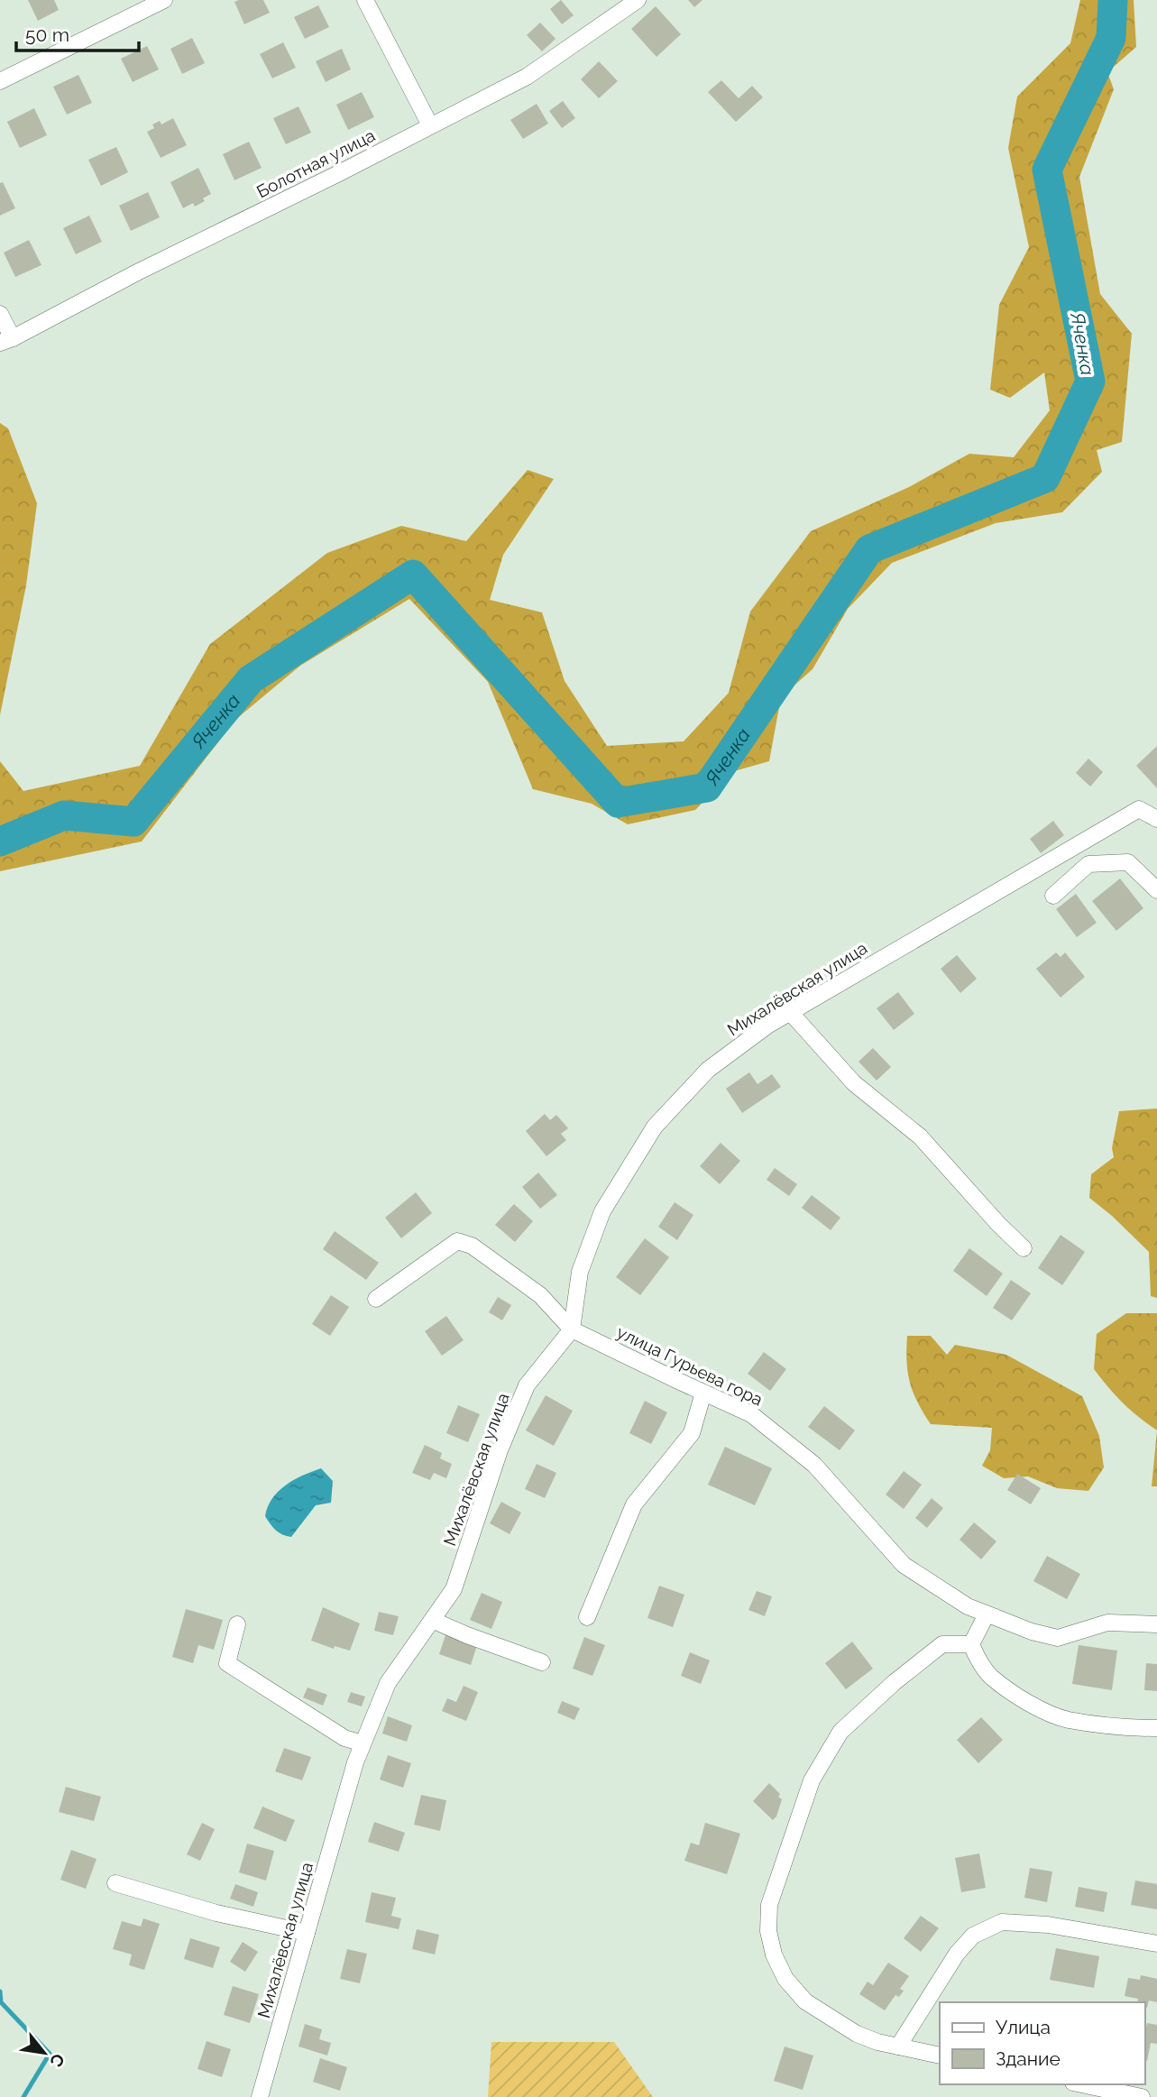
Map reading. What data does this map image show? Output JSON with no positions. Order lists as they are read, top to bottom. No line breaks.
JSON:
{"streets":{"street":["Болотная улица","Михалёвская улица","улица Гурьева гора"]},"crossings":[["Михалёвская улица","улица Гурьева гора"]],"water":["Яченка"],"legend":["Улица","Здание"],"scale_bar":"50 m","north":"bottom right"}
